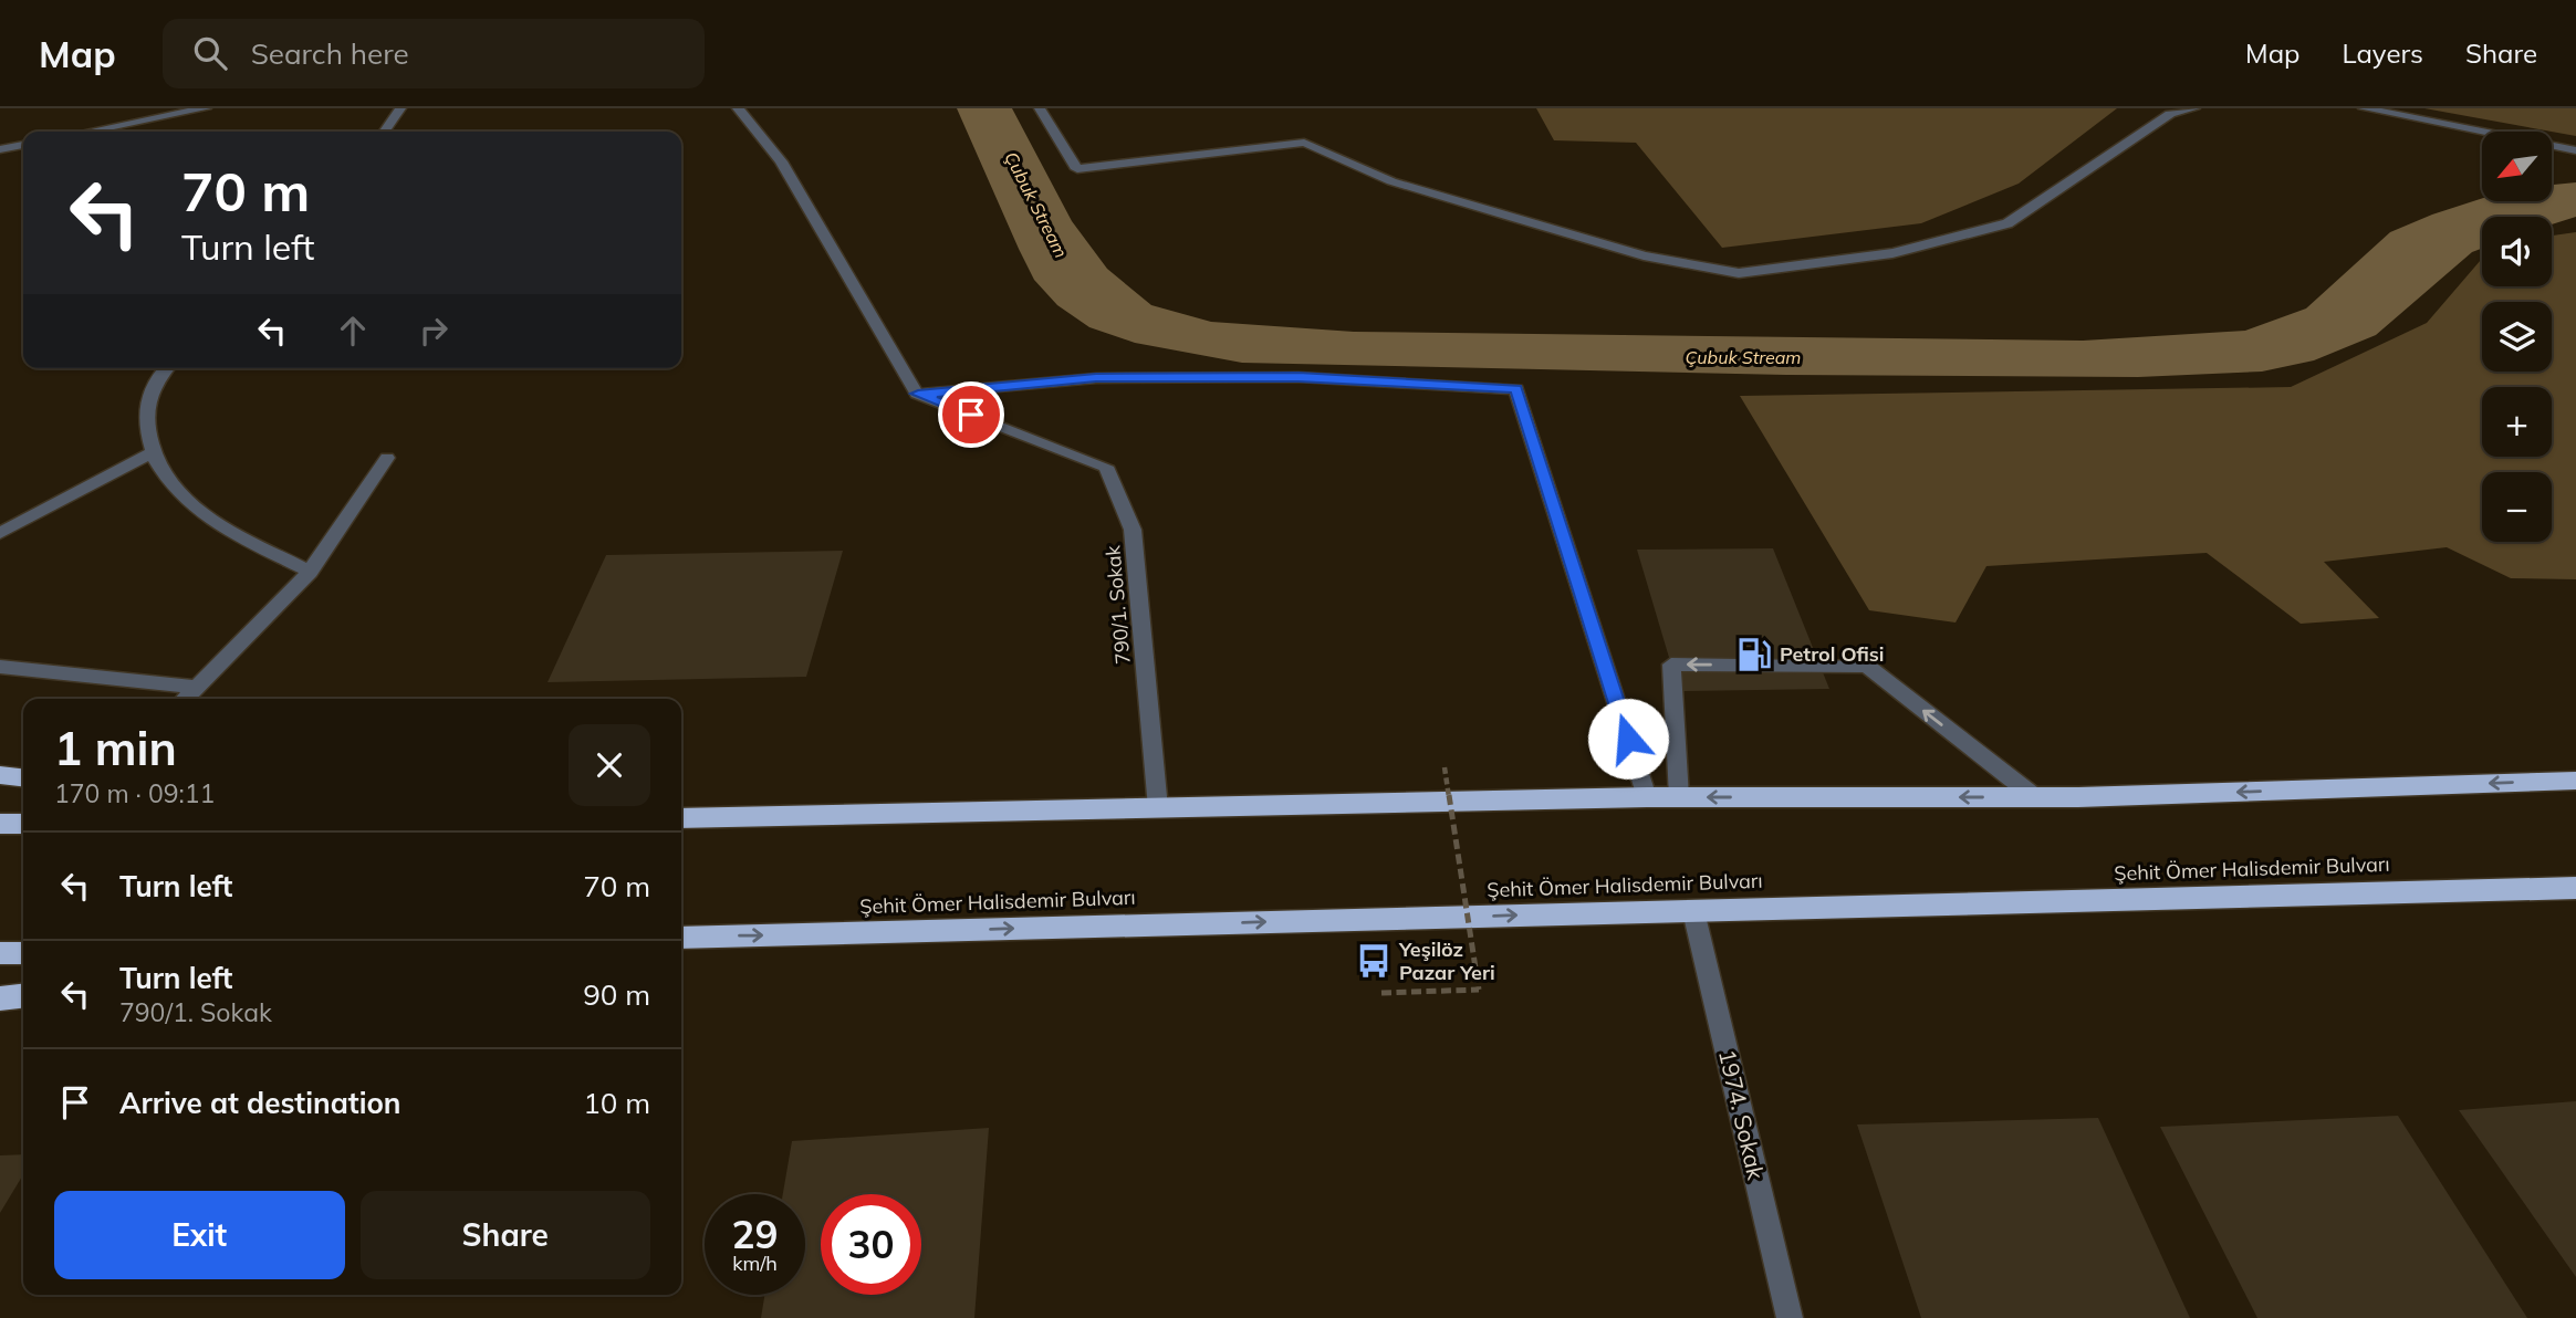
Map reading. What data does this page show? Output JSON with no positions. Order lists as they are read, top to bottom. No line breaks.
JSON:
{"streets":{"highway":["Şehit Ömer Halisdemir Bulvarı"],"street":["790/1. Sokak","1974. Sokak"]},"crossings":[["Şehit Ömer Halisdemir Bulvarı","1974. Sokak"]],"water":["Çubuk Stream"],"places":{"fuel station":["Petrol Ofisi"],"bus stop":["Yeşilöz Pazar Yeri"]},"north":"bottom left","page":{"header":"Map","search":"Search here","nav":["Map","Layers","Share"],"map_buttons":["+","−"],"turn":["70 m","Turn left"],"heading":["1 min","170 m · 09:11"],"list":[{"name":"Turn left","value":"70 m"},{"name":"Turn left","note":"790/1. Sokak","value":"90 m"},{"name":"Arrive at destination","value":"10 m"}],"buttons":["Exit","Share"],"speed":"29 km/h","limit":"30"}}
